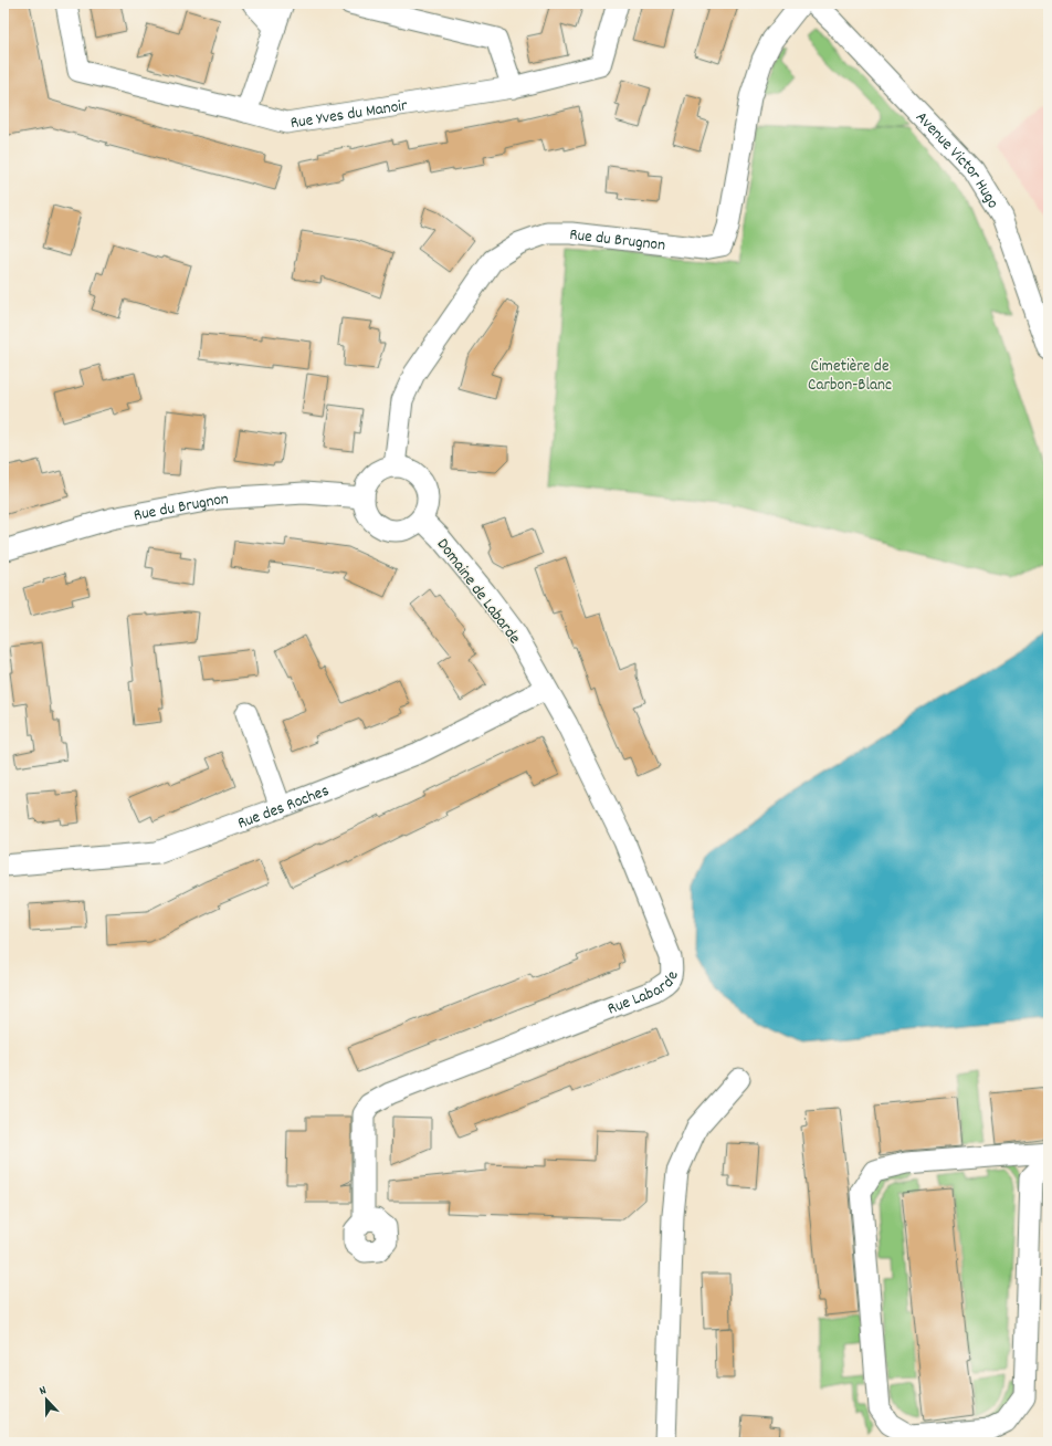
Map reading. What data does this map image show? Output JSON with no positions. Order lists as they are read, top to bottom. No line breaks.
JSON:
{"streets":{"street":["Rue Yves du Manoir","Avenue Victor Hugo","Rue du Brugnon","Domaine de Labarde","Rue des Roches","Rue Labarde"]},"crossings":[["Rue du Brugnon","Domaine de Labarde"],["Domaine de Labarde","Rue des Roches"],["Domaine de Labarde","Rue Labarde"],["Rue des Roches","Rue Labarde"]],"parks":["Cimetière de Carbon-Blanc"],"north":"top"}
